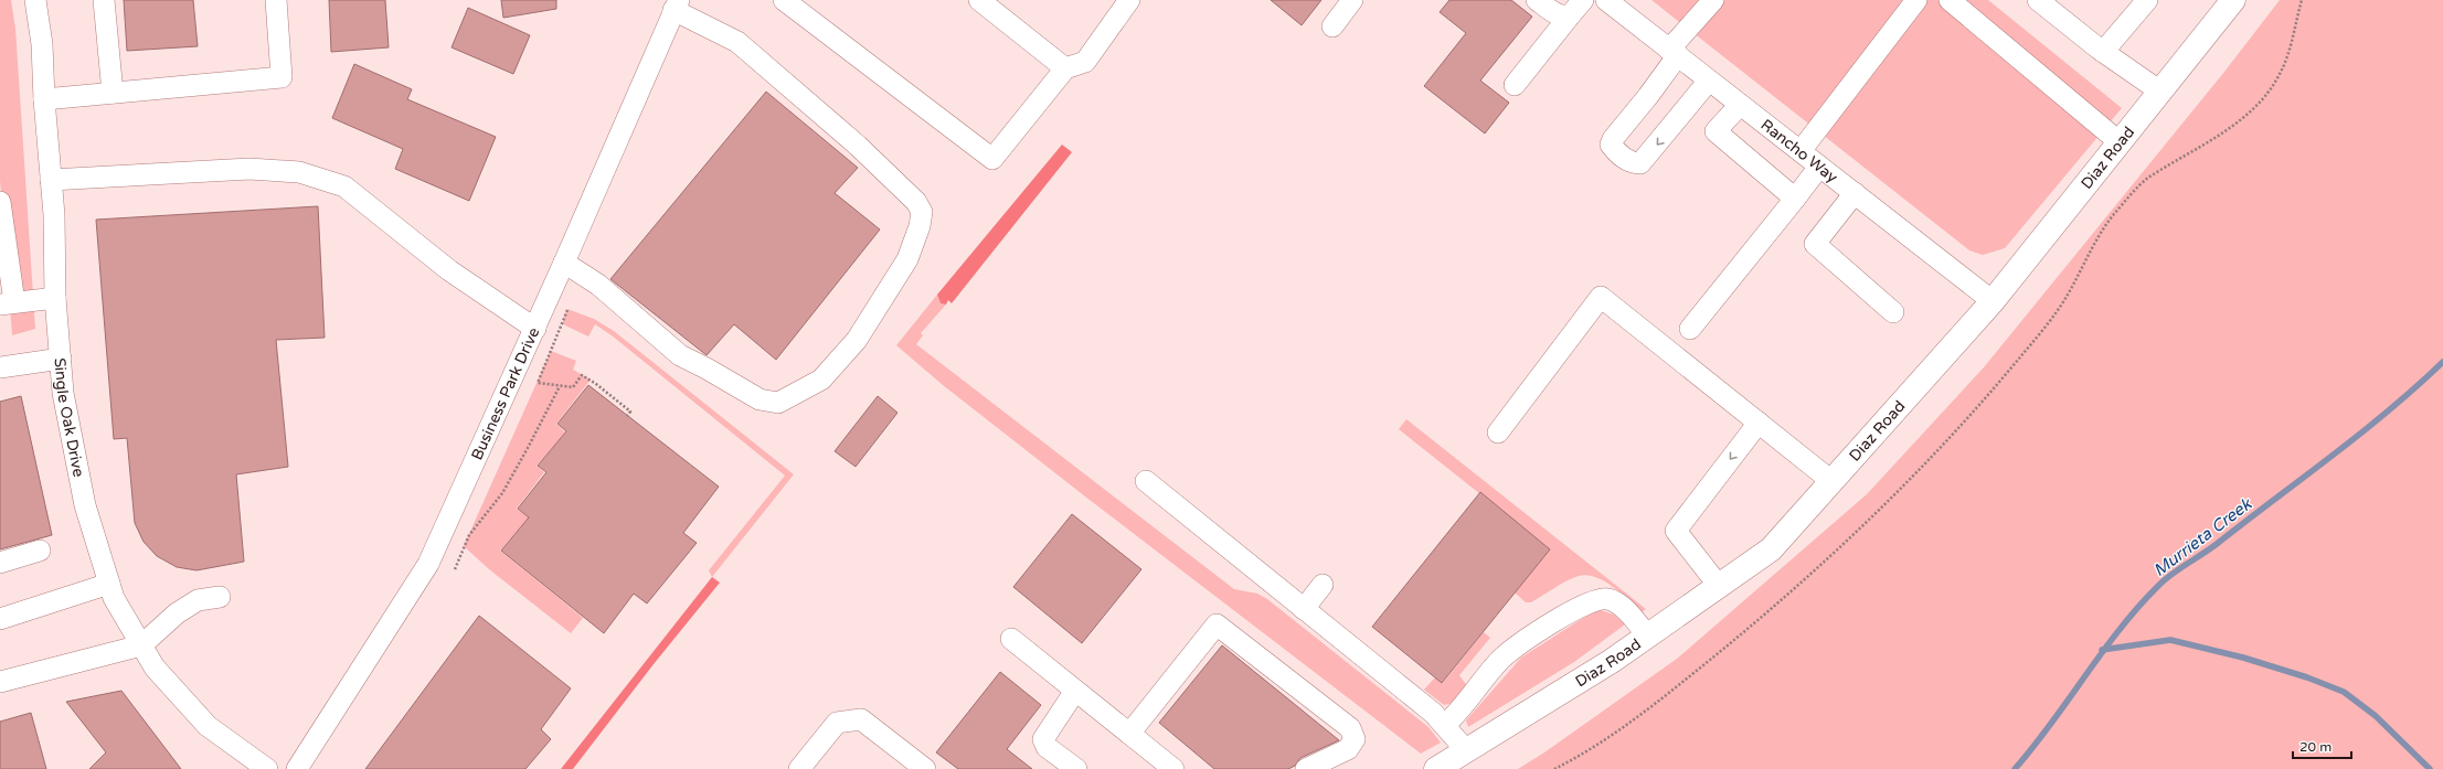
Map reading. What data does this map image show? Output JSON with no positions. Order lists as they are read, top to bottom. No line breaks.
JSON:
{"streets":{"main road":["Diaz Road"],"street":["Rancho Way","Business Park Drive","Single Oak Drive"]},"crossings":[["Rancho Way","Diaz Road"]],"water":["Murrieta Creek"],"scale_bar":"20 m"}
